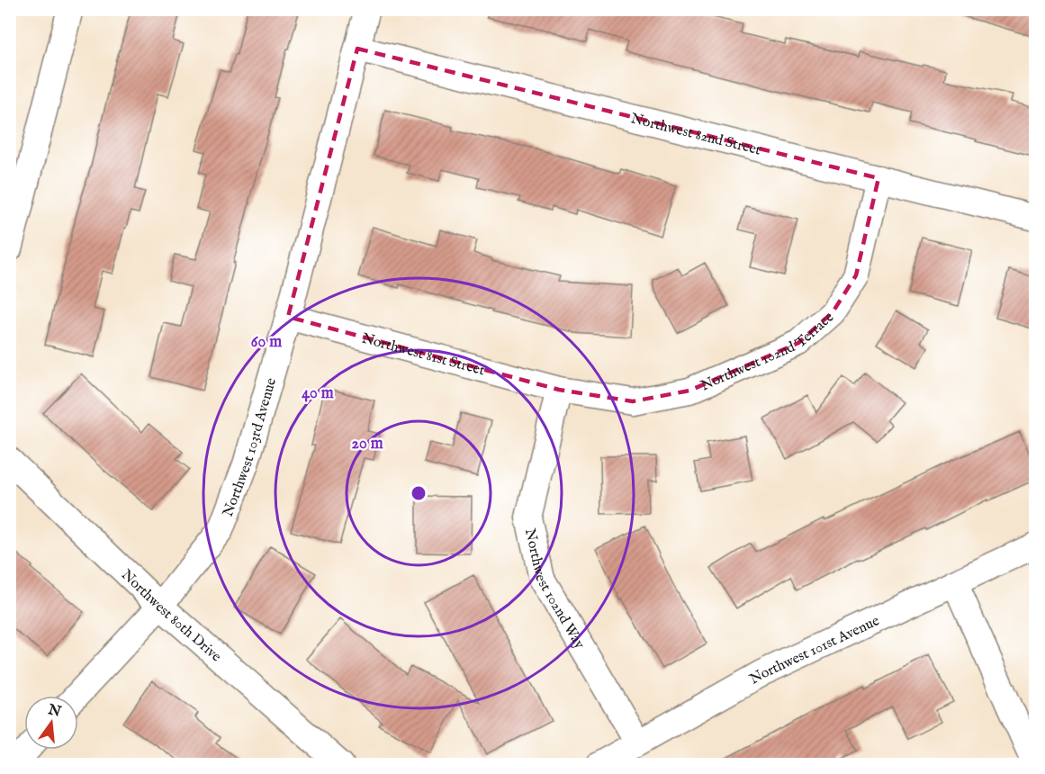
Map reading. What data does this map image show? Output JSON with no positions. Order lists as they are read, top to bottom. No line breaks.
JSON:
{"streets":{"street":["Northwest 82nd Street","Northwest 102nd Terrace","Northwest 81st Street","Northwest 103rd Avenue","Northwest 102nd Way","Northwest 80th Drive","Northwest 101st Avenue"]},"crossings":[["Northwest 82nd Street","Northwest 102nd Terrace"],["Northwest 82nd Street","Northwest 103rd Avenue"],["Northwest 102nd Terrace","Northwest 81st Street"],["Northwest 102nd Terrace","Northwest 102nd Way"],["Northwest 81st Street","Northwest 103rd Avenue"],["Northwest 81st Street","Northwest 102nd Way"],["Northwest 103rd Avenue","Northwest 80th Drive"],["Northwest 102nd Way","Northwest 101st Avenue"]],"north":"top","rings":["60 m","40 m","20 m"]}
